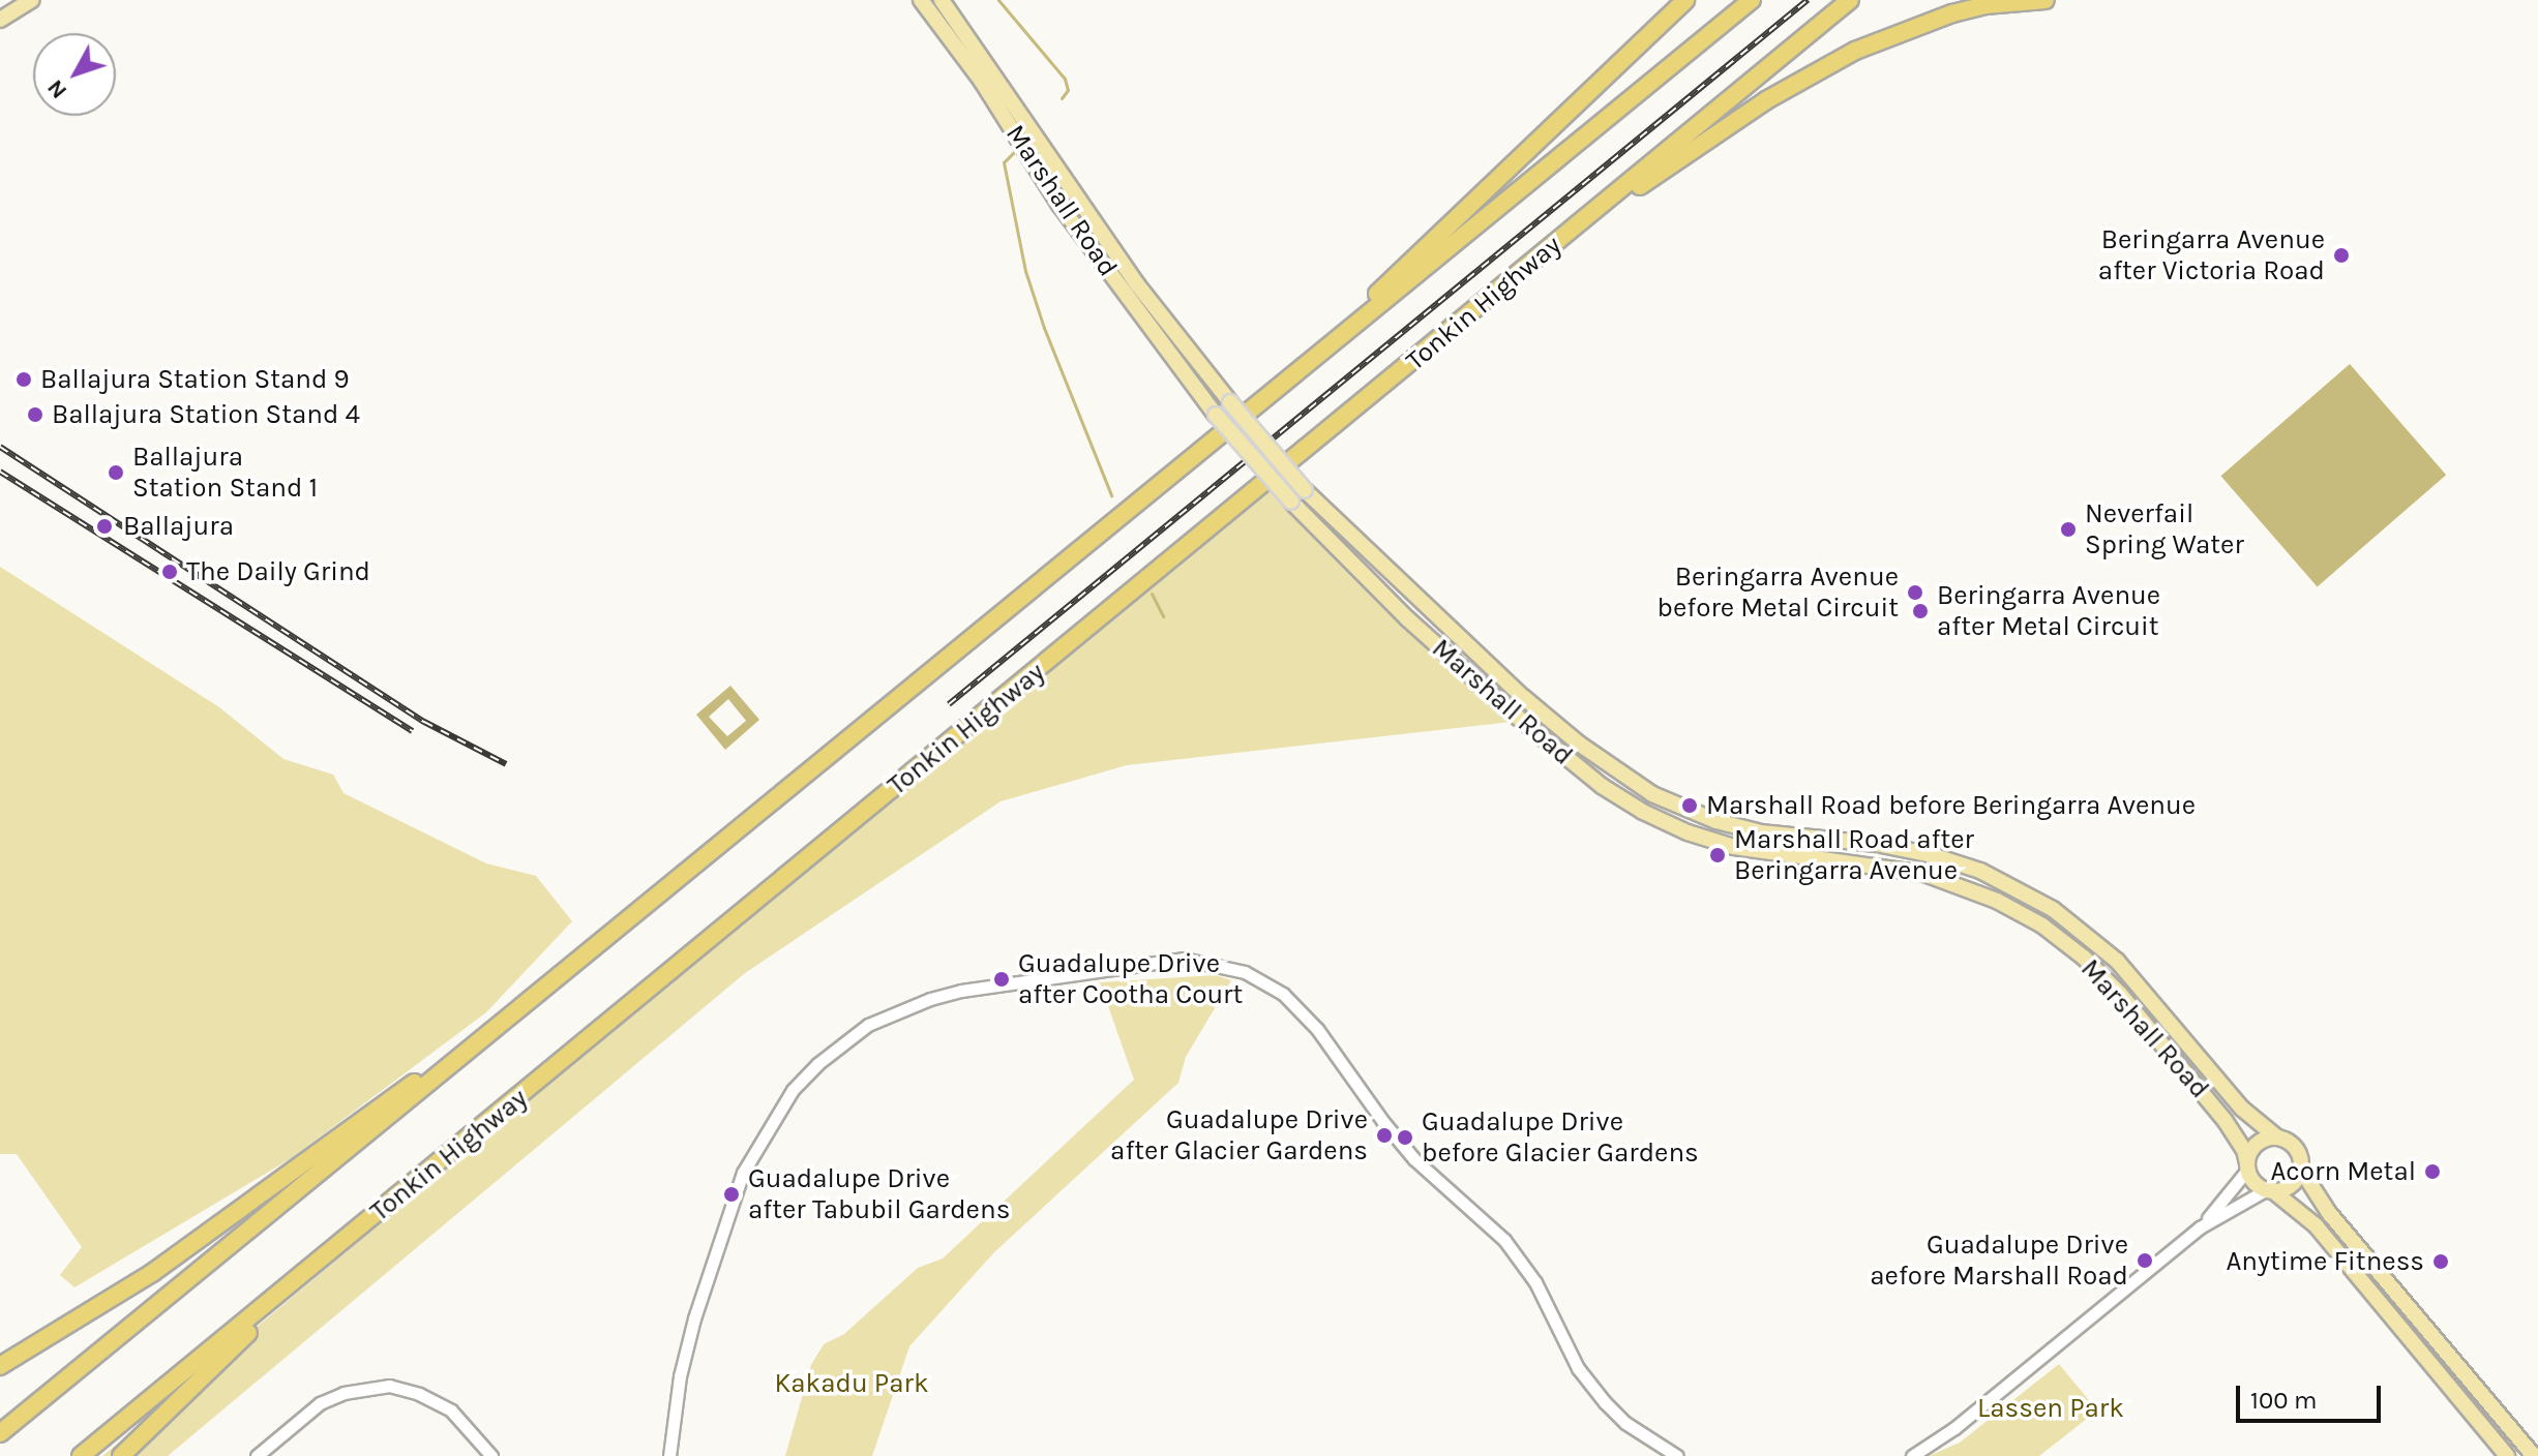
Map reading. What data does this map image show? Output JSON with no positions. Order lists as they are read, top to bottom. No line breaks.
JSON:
{"streets":{"highway":["Tonkin Highway"],"main road":["Marshall Road"]},"parks":["Kakadu Park","Lassen Park"],"places":["Beringarra Avenue after Victoria Road","Ballajura Station Stand 9","Ballajura Station Stand 4","Ballajura Station Stand 1","Ballajura","Neverfail Spring Water","The Daily Grind","Beringarra Avenue before Metal Circuit","Beringarra Avenue after Metal Circuit","Marshall Road before Beringarra Avenue","Marshall Road after Beringarra Avenue","Guadalupe Drive after Cootha Court","Guadalupe Drive after Glacier Gardens","Guadalupe Drive before Glacier Gardens","Acorn Metal","Guadalupe Drive after Tabubil Gardens","Guadalupe Drive aefore Marshall Road","Anytime Fitness"],"scale_bar":"100 m","north":"bottom left"}
